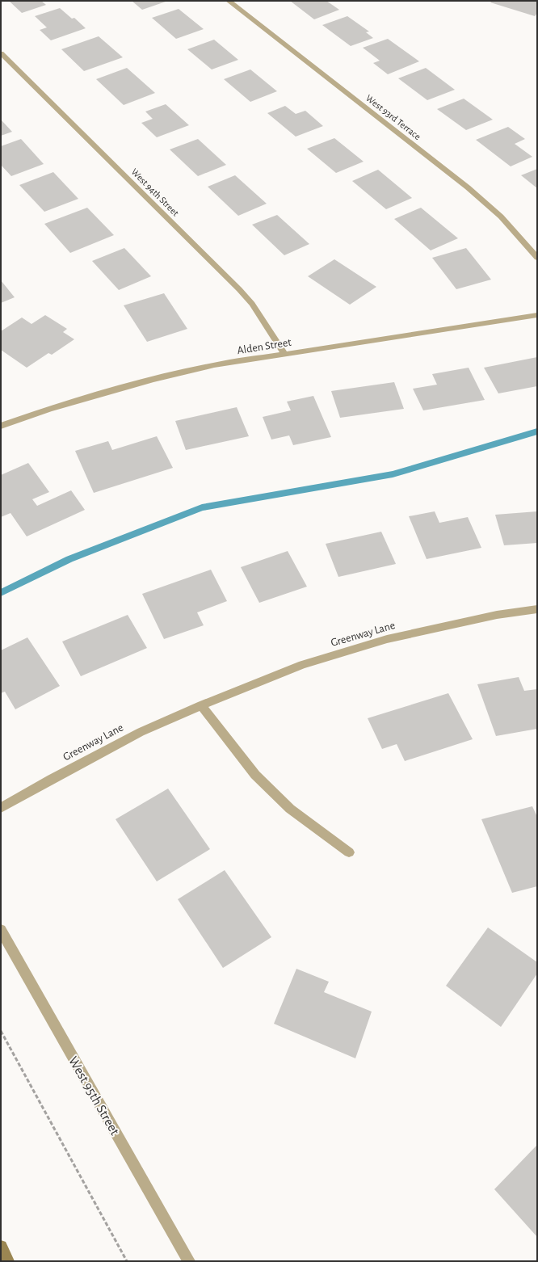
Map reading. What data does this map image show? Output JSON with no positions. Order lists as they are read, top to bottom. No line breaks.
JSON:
{"streets":{"street":["West 93rd Terrace","West 94th Street","Alden Street","Greenway Lane","West 95th Street"]},"crossings":[["West 94th Street","Alden Street"]]}
